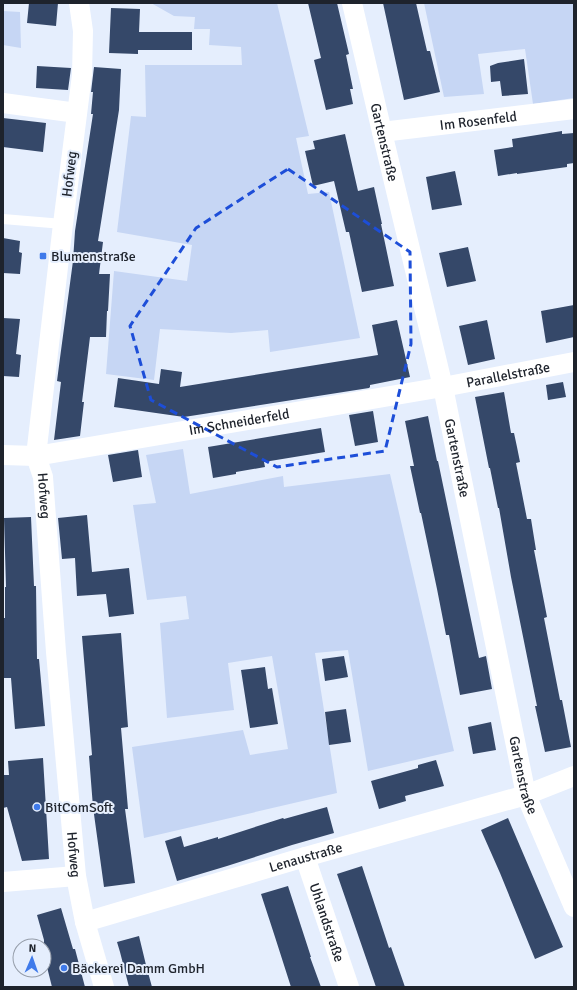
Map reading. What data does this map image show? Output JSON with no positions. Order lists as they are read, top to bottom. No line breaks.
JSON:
{"streets":{"street":["Im Rosenfeld","Gartenstraße","Hofweg","Parallelstraße","Im Schneiderfeld","Lenaustraße","Uhlandstraße"]},"crossings":[["Im Rosenfeld","Gartenstraße"],["Gartenstraße","Parallelstraße"],["Gartenstraße","Im Schneiderfeld"],["Gartenstraße","Lenaustraße"],["Hofweg","Im Schneiderfeld"],["Hofweg","Lenaustraße"],["Parallelstraße","Im Schneiderfeld"],["Lenaustraße","Uhlandstraße"]],"places":{"transit":["Blumenstraße"],"other":["BitComSoft","Bäckerei Damm GmbH"]},"north":"top"}
